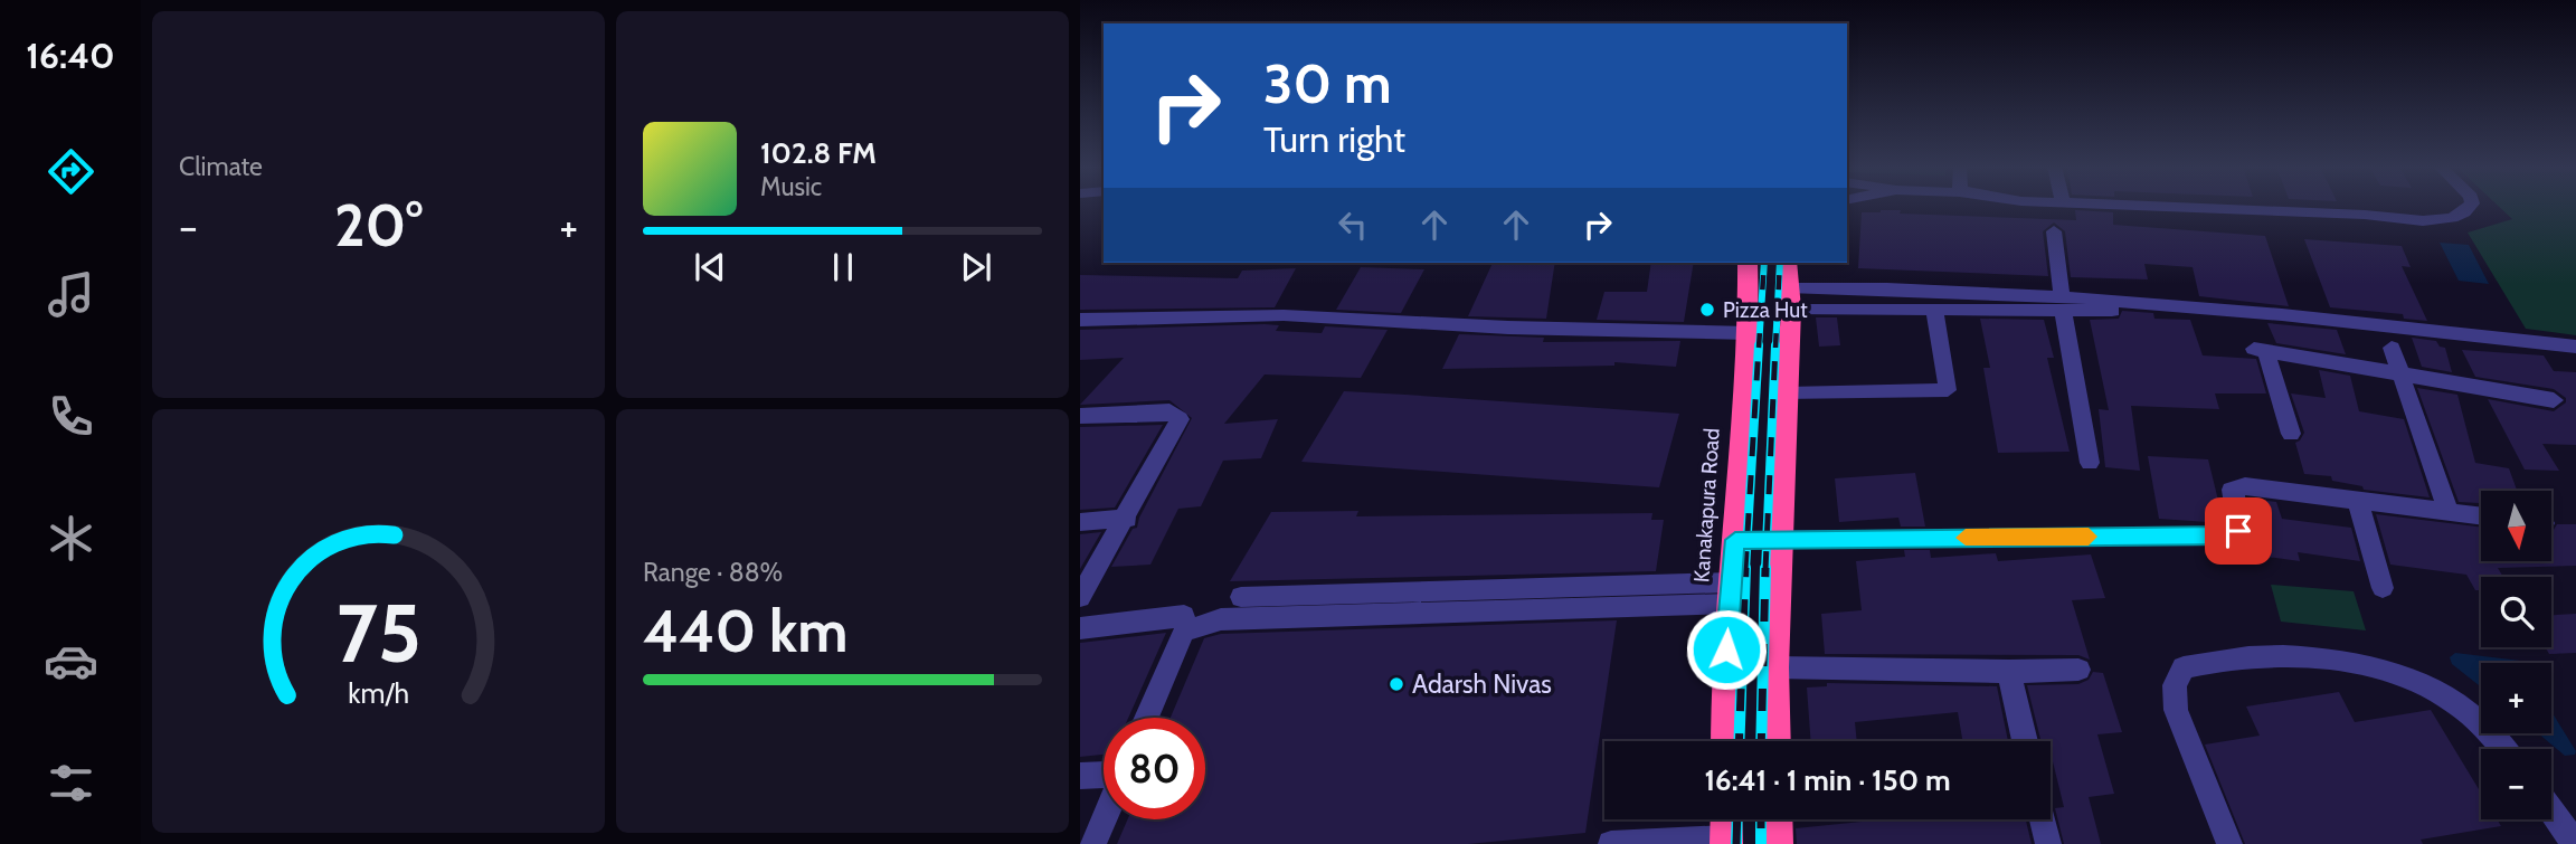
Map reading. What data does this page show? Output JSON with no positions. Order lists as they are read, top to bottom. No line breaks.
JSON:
{"streets":{"highway":["Kanakapura Road"]},"places":["Pizza Hut","Adarsh Nivas"],"north":"bottom","page":{"tabs":"16:40","tile":["Climate",["Range · 88%","440 km"]],"turn":["30 m","Turn right"],"song":["102.8 FM","Music"],"heat":["−","20°","+"],"map_buttons":["+","−"],"limit":"80","trip":"16:41 · 1 min · 150 m","gauge":["75","km/h"]}}
